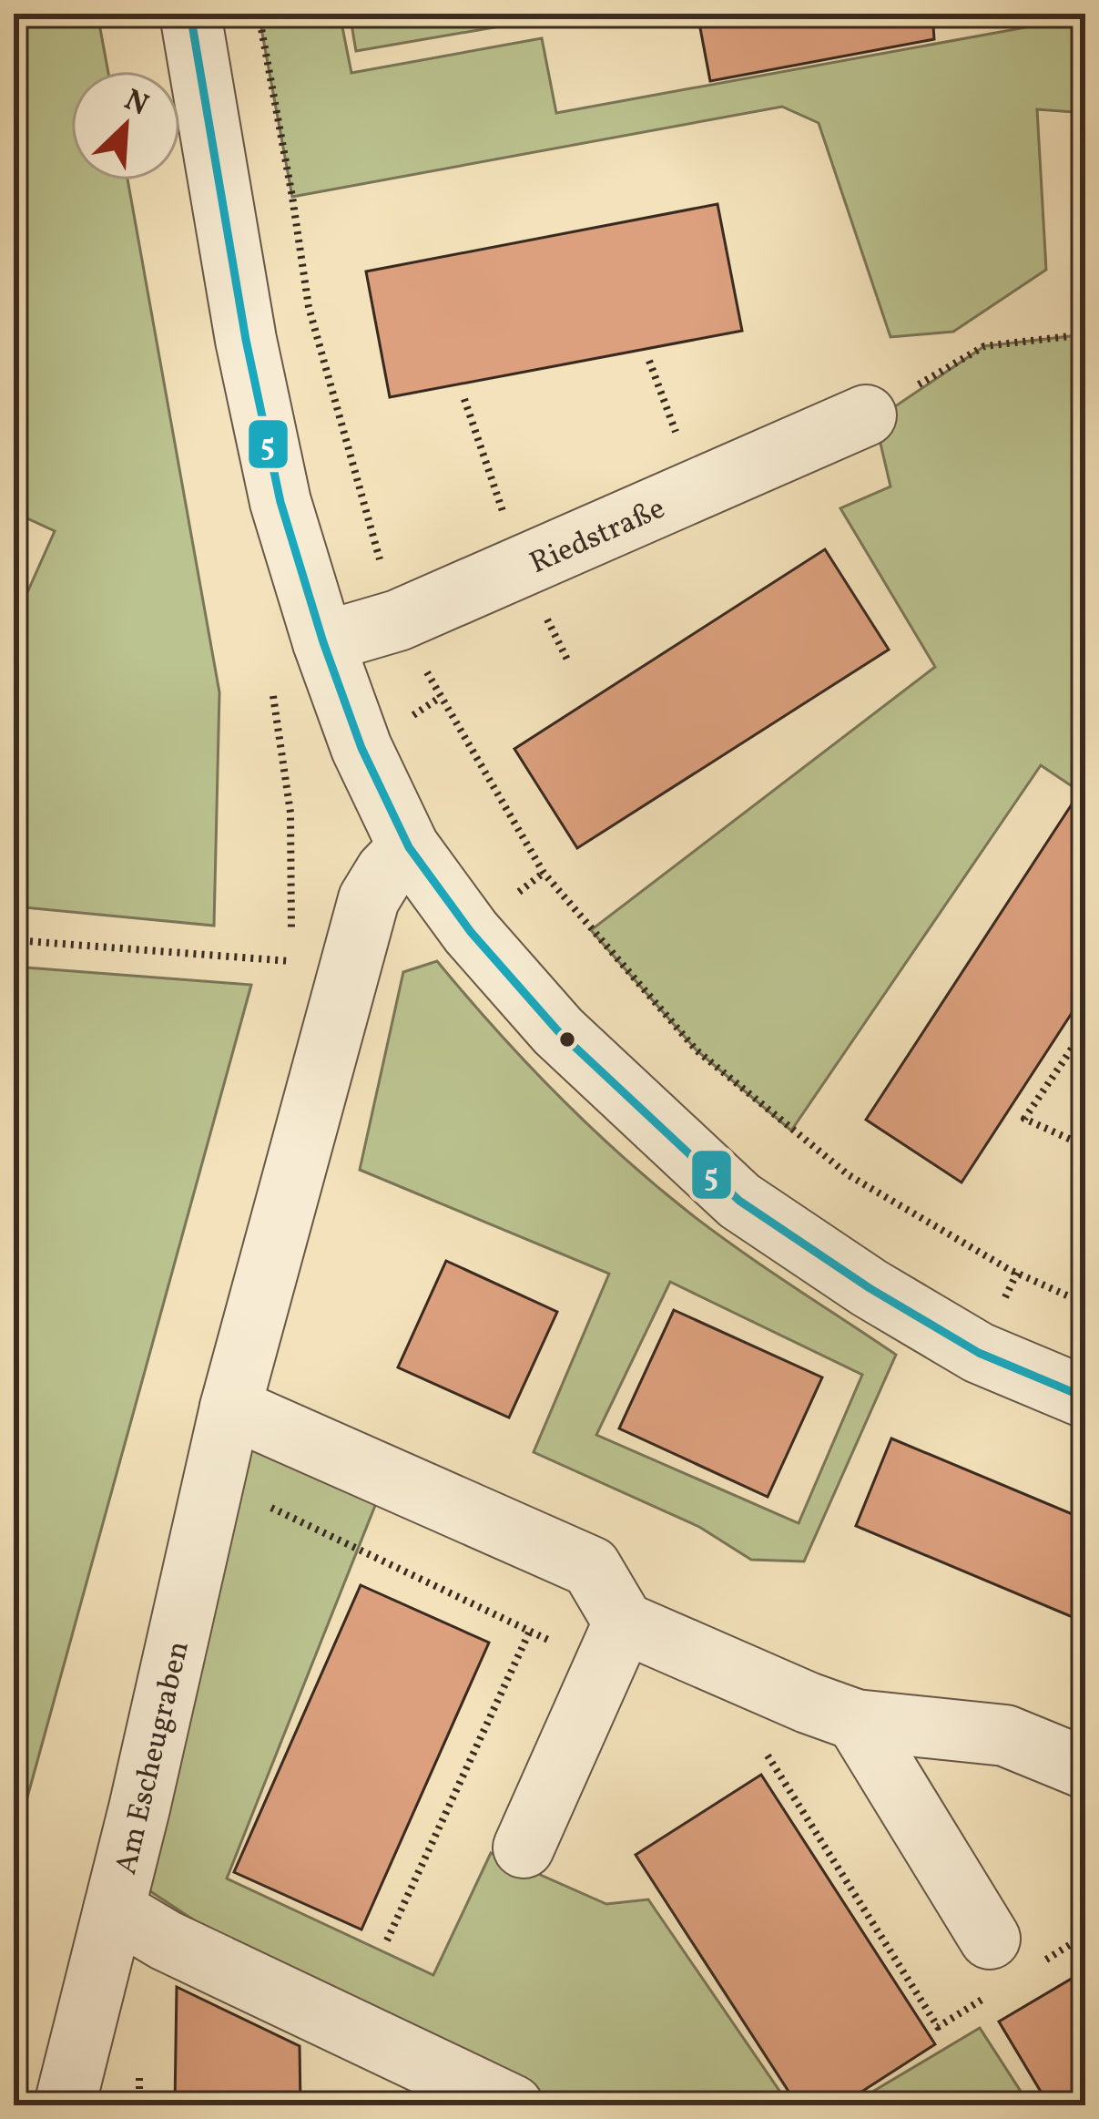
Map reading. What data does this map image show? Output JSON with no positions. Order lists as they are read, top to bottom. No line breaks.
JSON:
{"streets":{"street":["Riedstraße","Am Escheugraben"]},"lines":["transit line 5"],"north":"top right"}
